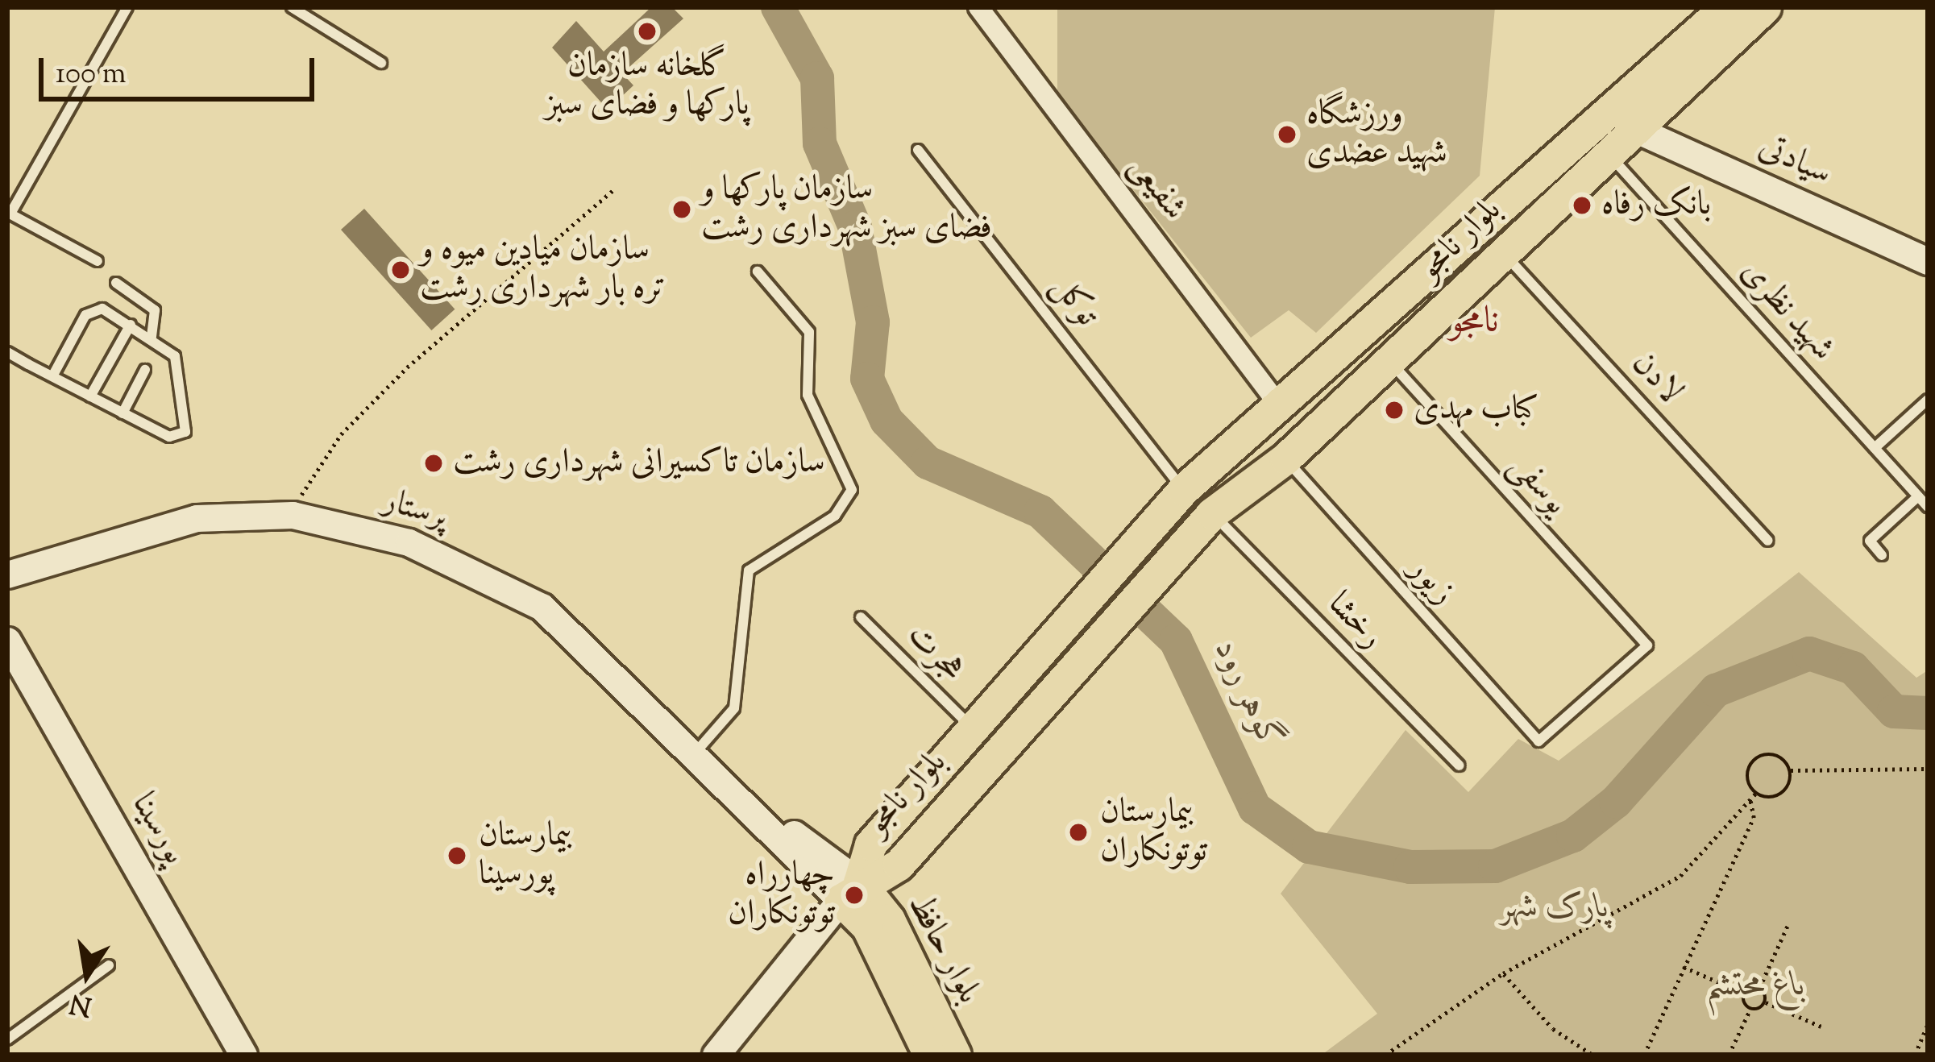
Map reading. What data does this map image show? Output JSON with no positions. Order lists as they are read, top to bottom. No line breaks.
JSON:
{"streets":{"main road":["بلوار نامجو","بلوار حافظ"],"street":["سیادتی","شفیعی","پرستار","پورسینا"],"lane":["توکل","شهید نظری","لادن","یوسفی","زیور","رخشا","هجرت"]},"crossings":[["سیادتی","بلوار نامجو"],["شفیعی","بلوار نامجو"],["بلوار نامجو","توکل"],["بلوار نامجو","شهید نظری"],["بلوار نامجو","لادن"],["بلوار نامجو","یوسفی"],["بلوار نامجو","پرستار"],["بلوار نامجو","زیور"],["بلوار نامجو","رخشا"],["بلوار نامجو","هجرت"],["بلوار نامجو","بلوار حافظ"],["یوسفی","زیور"],["پرستار","بلوار حافظ"]],"districts":["نامجو"],"water":["گوهر رود"],"parks":["پارک شهر","باغ محتشم"],"places":["گلخانه سازمان پارکها و فضای سبز","ورزشگاه شهید عضدی","بانک رفاه","سازمان پارکها و فضای سبز شهرداری رشت","سازمان میادین میوه و تره بار شهرداری رشت","کباب مهدی","سازمان تاکسیرانی شهرداری رشت","بیمارستان توتونکاران","بیمارستان پورسینا","چهارراه توتونکاران"],"scale_bar":"100 m","north":"bottom"}
